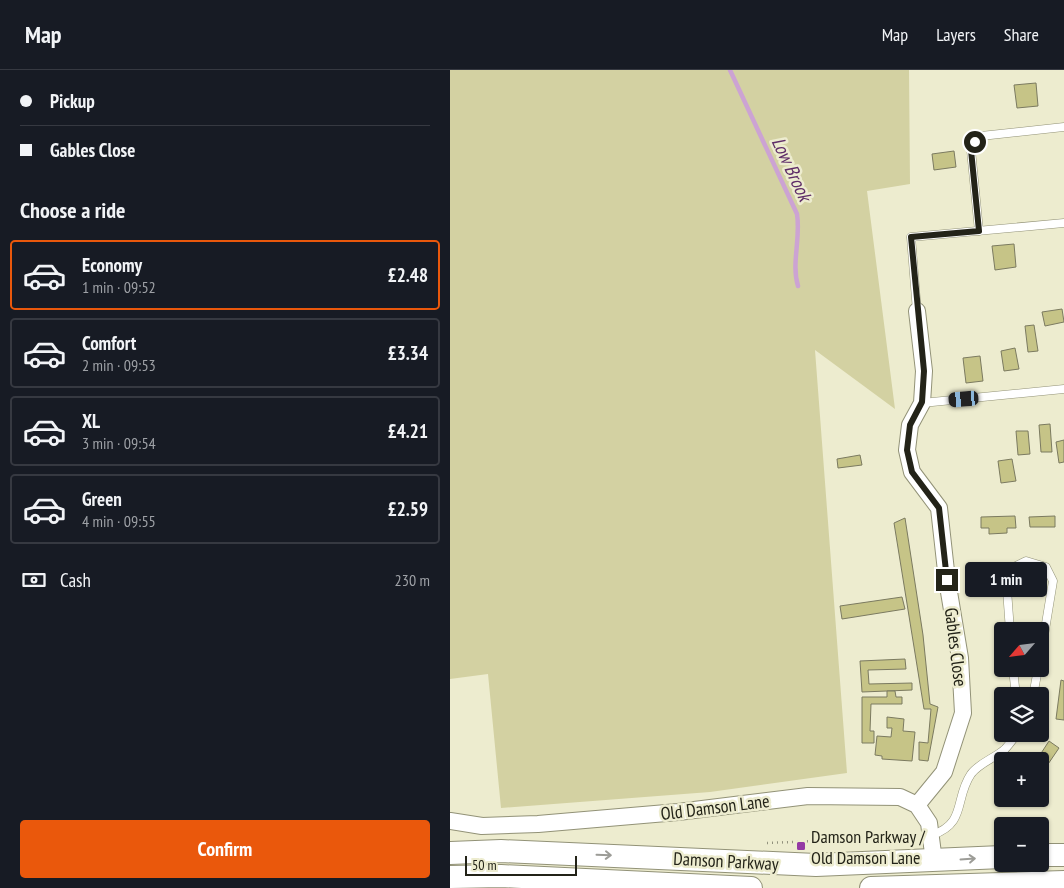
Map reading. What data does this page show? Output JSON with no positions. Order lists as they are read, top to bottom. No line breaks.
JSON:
{"streets":{"street":["Gables Close","Old Damson Lane","Damson Parkway"]},"crossings":[["Gables Close","Old Damson Lane"]],"water":["Low Brook"],"places":{"transit":["Damson Parkway / Old Damson Lane"]},"scale_bar":"50 m","north":"bottom left","page":{"header":"Map","nav":["Map","Layers","Share"],"banner":["Pickup","Gables Close"],"heading":"Choose a ride","list":[{"name":"Economy","note":"1 min · 09:52","value":"£2.48"},{"name":"Comfort","note":"2 min · 09:53","value":"£3.34"},{"name":"XL","note":"3 min · 09:54","value":"£4.21"},{"name":"Green","note":"4 min · 09:55","value":"£2.59"}],"pay":["Cash","230 m"],"bubble":"1 min","map_buttons":["+","−"],"buttons":"Confirm","scale":"50 m"}}
